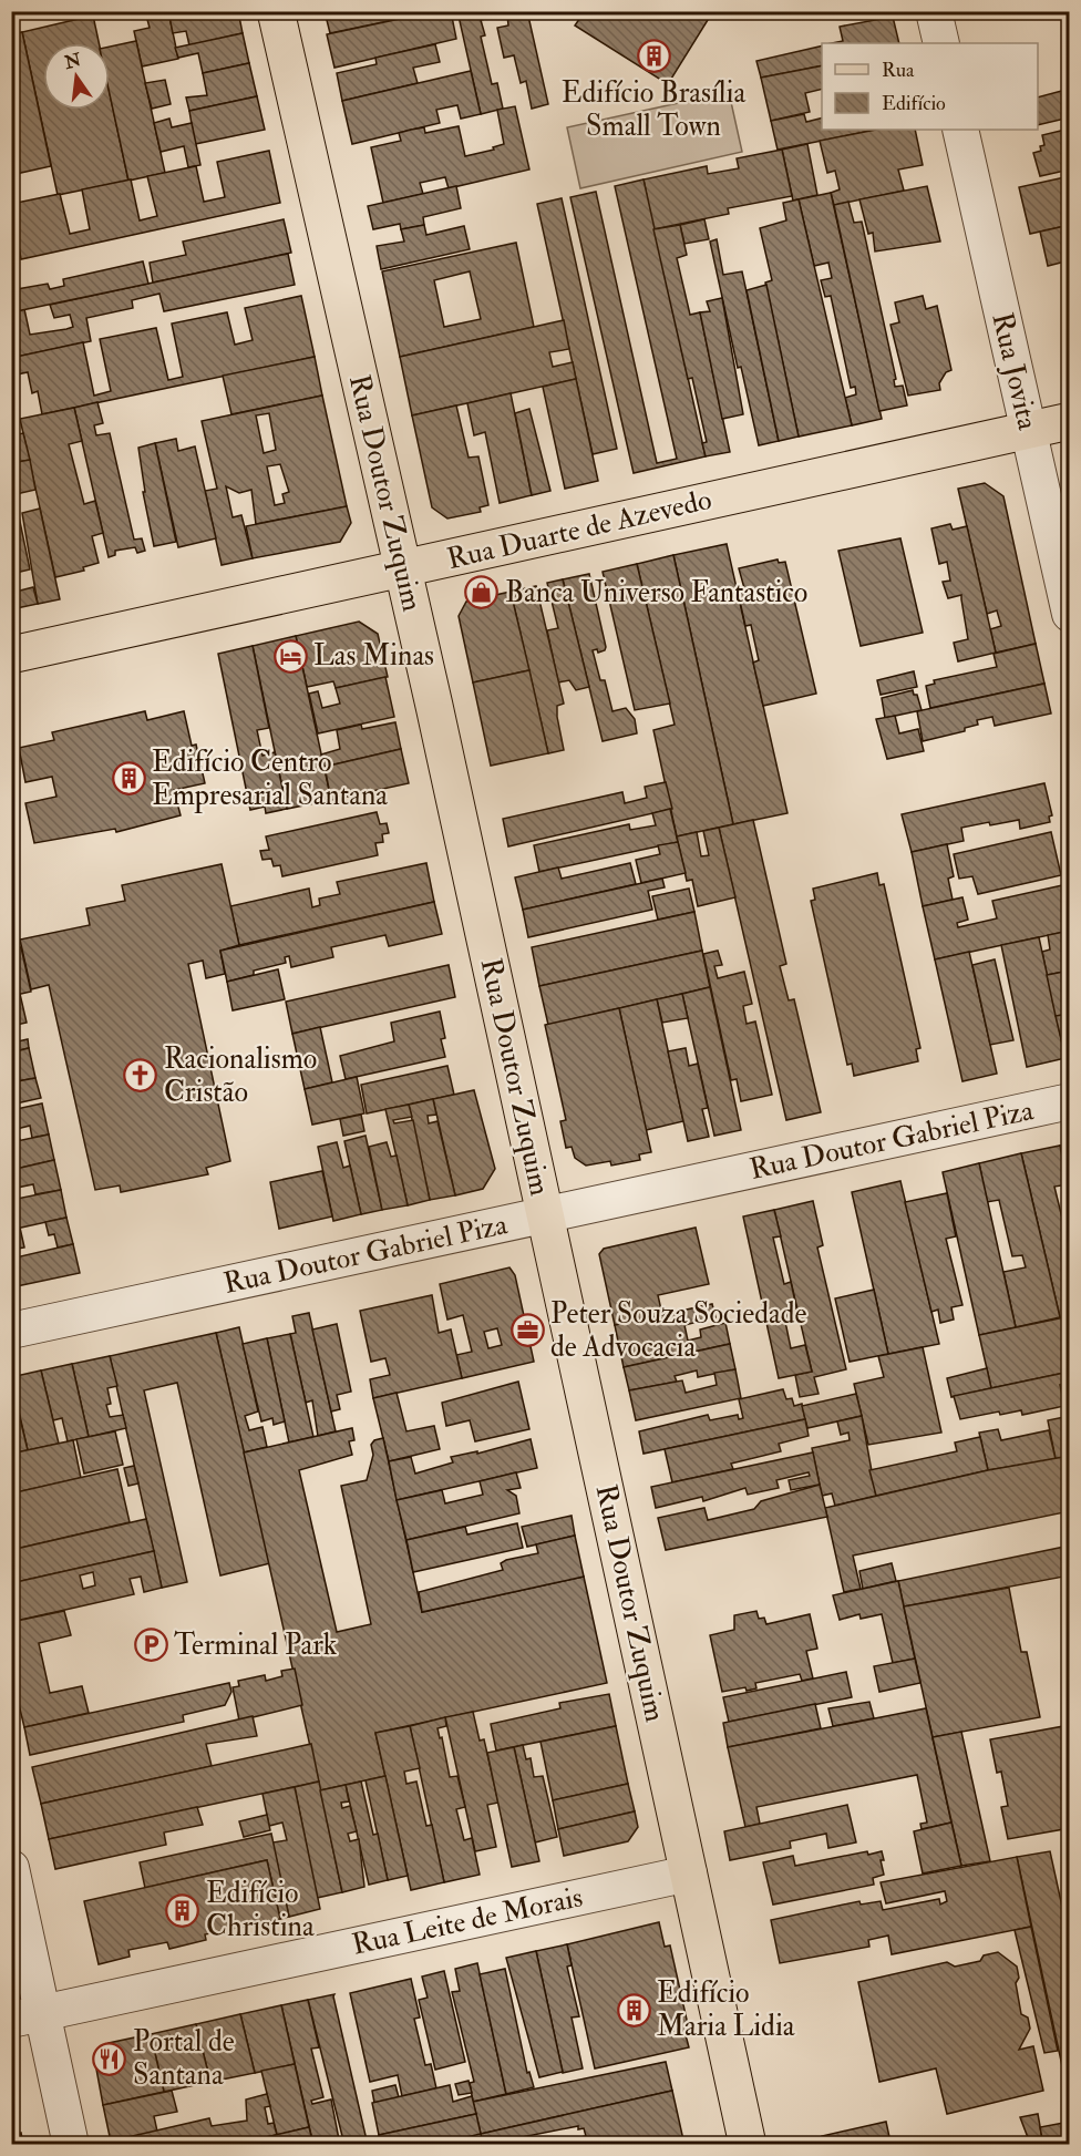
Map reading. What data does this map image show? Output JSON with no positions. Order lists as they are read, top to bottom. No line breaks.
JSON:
{"streets":{"main road":["Rua Doutor Zuquim","Rua Duarte de Azevedo"],"street":["Rua Jovita","Rua Doutor Gabriel Piza","Rua Leite de Morais"]},"crossings":[["Rua Jovita","Rua Duarte de Azevedo"],["Rua Doutor Zuquim","Rua Duarte de Azevedo"],["Rua Doutor Zuquim","Rua Doutor Gabriel Piza"],["Rua Doutor Zuquim","Rua Leite de Morais"]],"places":{"building":["Edifício Brasília Small Town","Edifício Centro Empresarial Santana","Edifício Christina","Edifício Maria Lidia"],"shop":["Banca Universo Fantastico"],"hotel":["Las Minas"],"church":["Racionalismo Cristão"],"office":["Peter Souza Sociedade de Advocacia"],"parking":["Terminal Park"],"restaurant":["Portal de Santana"]},"legend":["Rua","Edifício"],"north":"top"}
